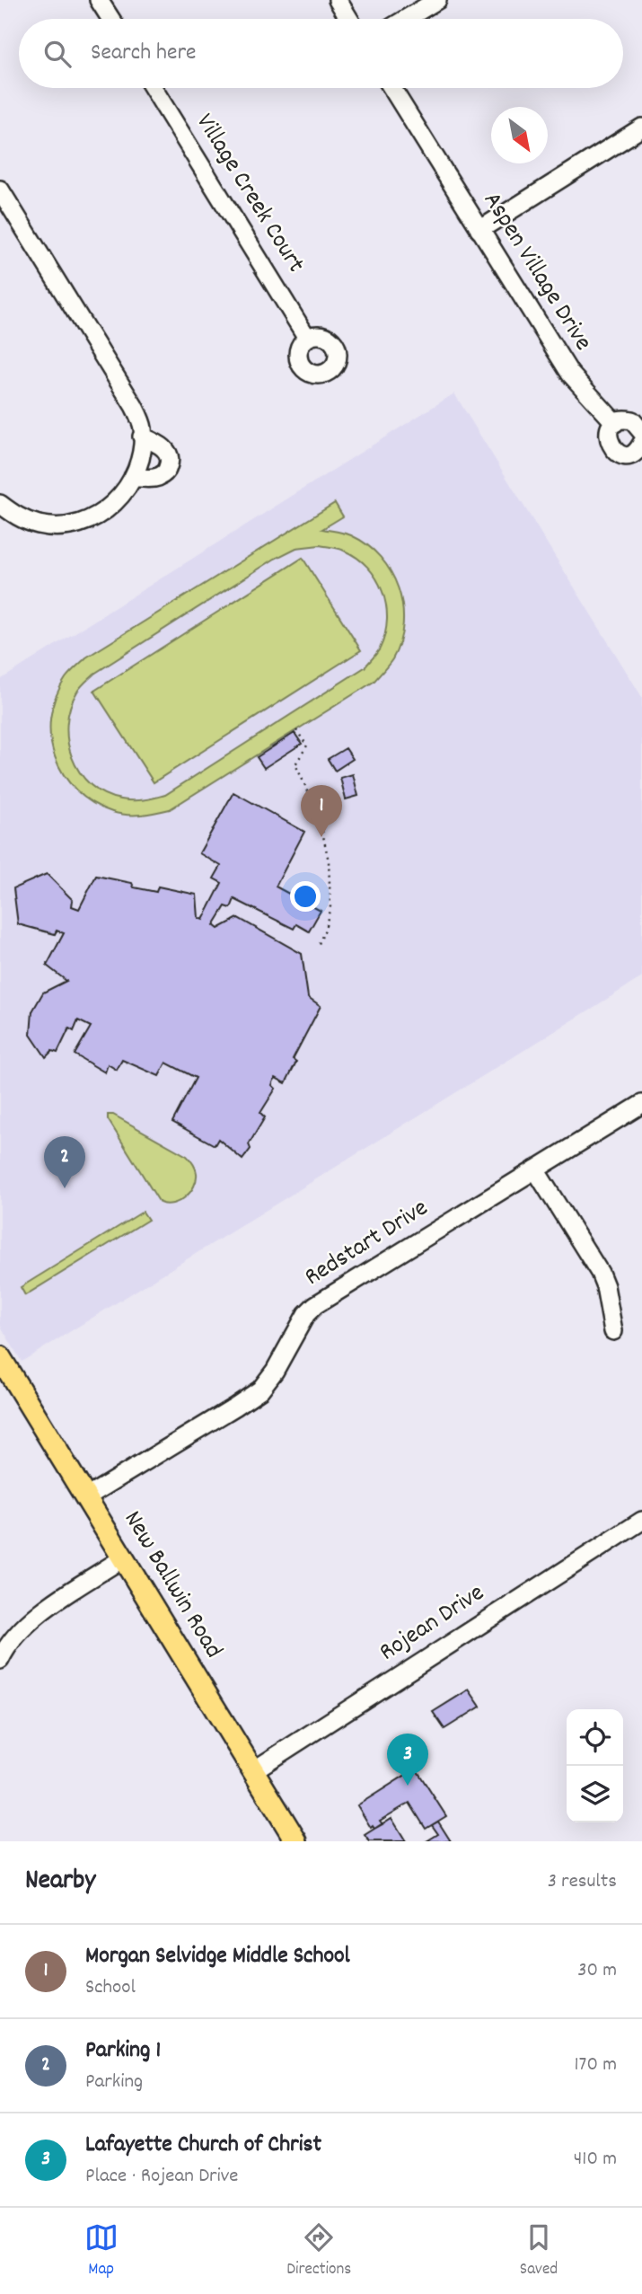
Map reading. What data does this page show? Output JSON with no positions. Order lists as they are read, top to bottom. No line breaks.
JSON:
{"streets":{"main road":["New Ballwin Road"],"street":["Village Creek Court","Aspen Village Drive","Redstart Drive","Rojean Drive"]},"crossings":[["Redstart Drive","New Ballwin Road"],["New Ballwin Road","Rojean Drive"]],"north":"bottom right","page":{"search":"Search here","pins":["1","2","3"],"heading":["Nearby","3 results"],"list":[{"mark":"1","name":"Morgan Selvidge Middle School","note":"School","value":"30 m"},{"mark":"2","name":"Parking 1","note":"Parking","value":"170 m"},{"mark":"3","name":"Lafayette Church of Christ","note":"Place · Rojean Drive","value":"410 m"}],"nav":["Map","Directions","Saved"]}}
